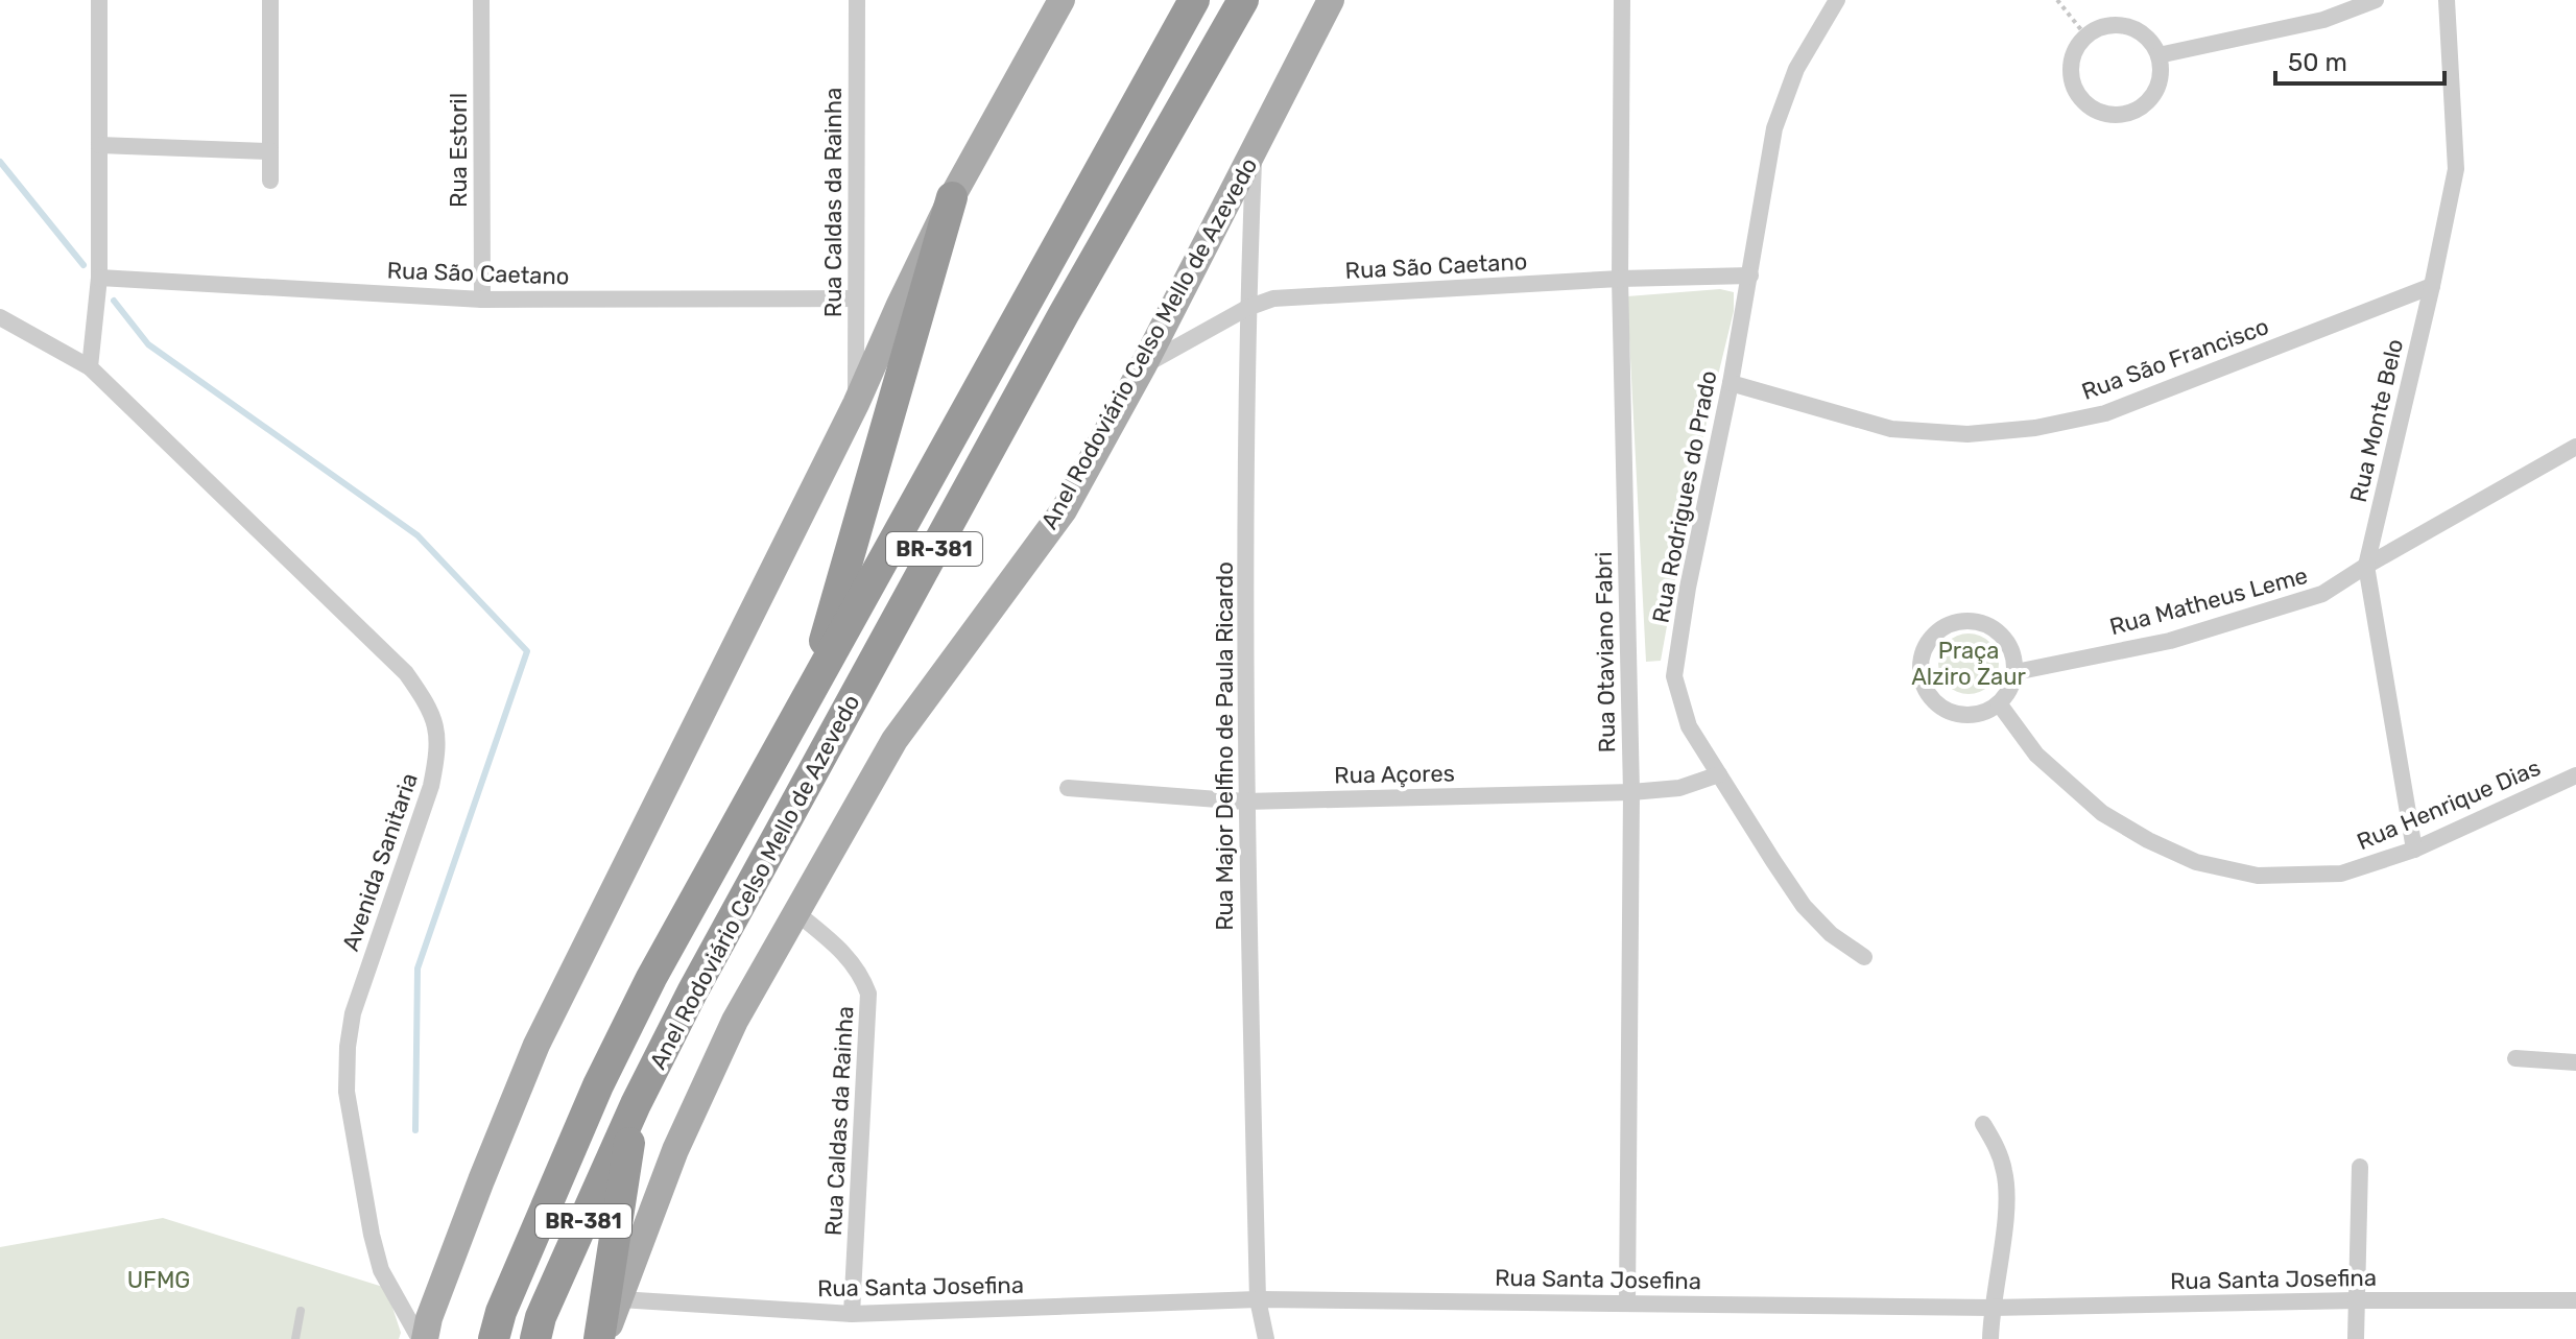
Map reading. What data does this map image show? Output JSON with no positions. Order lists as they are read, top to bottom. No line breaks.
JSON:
{"streets":{"highway":["Anel Rodoviário Celso Mello de Azevedo","BR-381"],"street":["Rua Estoril","Rua Caldas da Rainha","Rua São Caetano","Rua São Francisco","Rua Monte Belo","Rua Rodrigues do Prado","Rua Matheus Leme","Rua Otaviano Fabri","Rua Major Delfino de Paula Ricardo","Rua Açores","Rua Henrique Dias","Avenida Sanitaria","Rua Santa Josefina"]},"crossings":[["Rua Estoril","Rua São Caetano"],["Rua Caldas da Rainha","Rua São Caetano"],["Rua Caldas da Rainha","Anel Rodoviário Celso Mello de Azevedo"],["Rua Caldas da Rainha","Rua Santa Josefina"],["Rua São Caetano","Anel Rodoviário Celso Mello de Azevedo"],["Rua São Caetano","Rua Rodrigues do Prado"],["Rua São Caetano","Rua Otaviano Fabri"],["Rua São Caetano","Rua Major Delfino de Paula Ricardo"],["Anel Rodoviário Celso Mello de Azevedo","Rua Major Delfino de Paula Ricardo"],["Anel Rodoviário Celso Mello de Azevedo","Rua Santa Josefina"],["Rua São Francisco","Rua Monte Belo"],["Rua São Francisco","Rua Rodrigues do Prado"],["Rua Monte Belo","Rua Matheus Leme"],["Rua Monte Belo","Rua Henrique Dias"],["Rua Rodrigues do Prado","Rua Açores"],["Rua Matheus Leme","Rua Henrique Dias"],["Rua Otaviano Fabri","Rua Açores"],["Rua Otaviano Fabri","Rua Santa Josefina"],["Rua Major Delfino de Paula Ricardo","Rua Açores"],["Rua Major Delfino de Paula Ricardo","Rua Santa Josefina"]],"parks":["Praça Alziro Zaur","UFMG"],"scale_bar":"50 m"}
